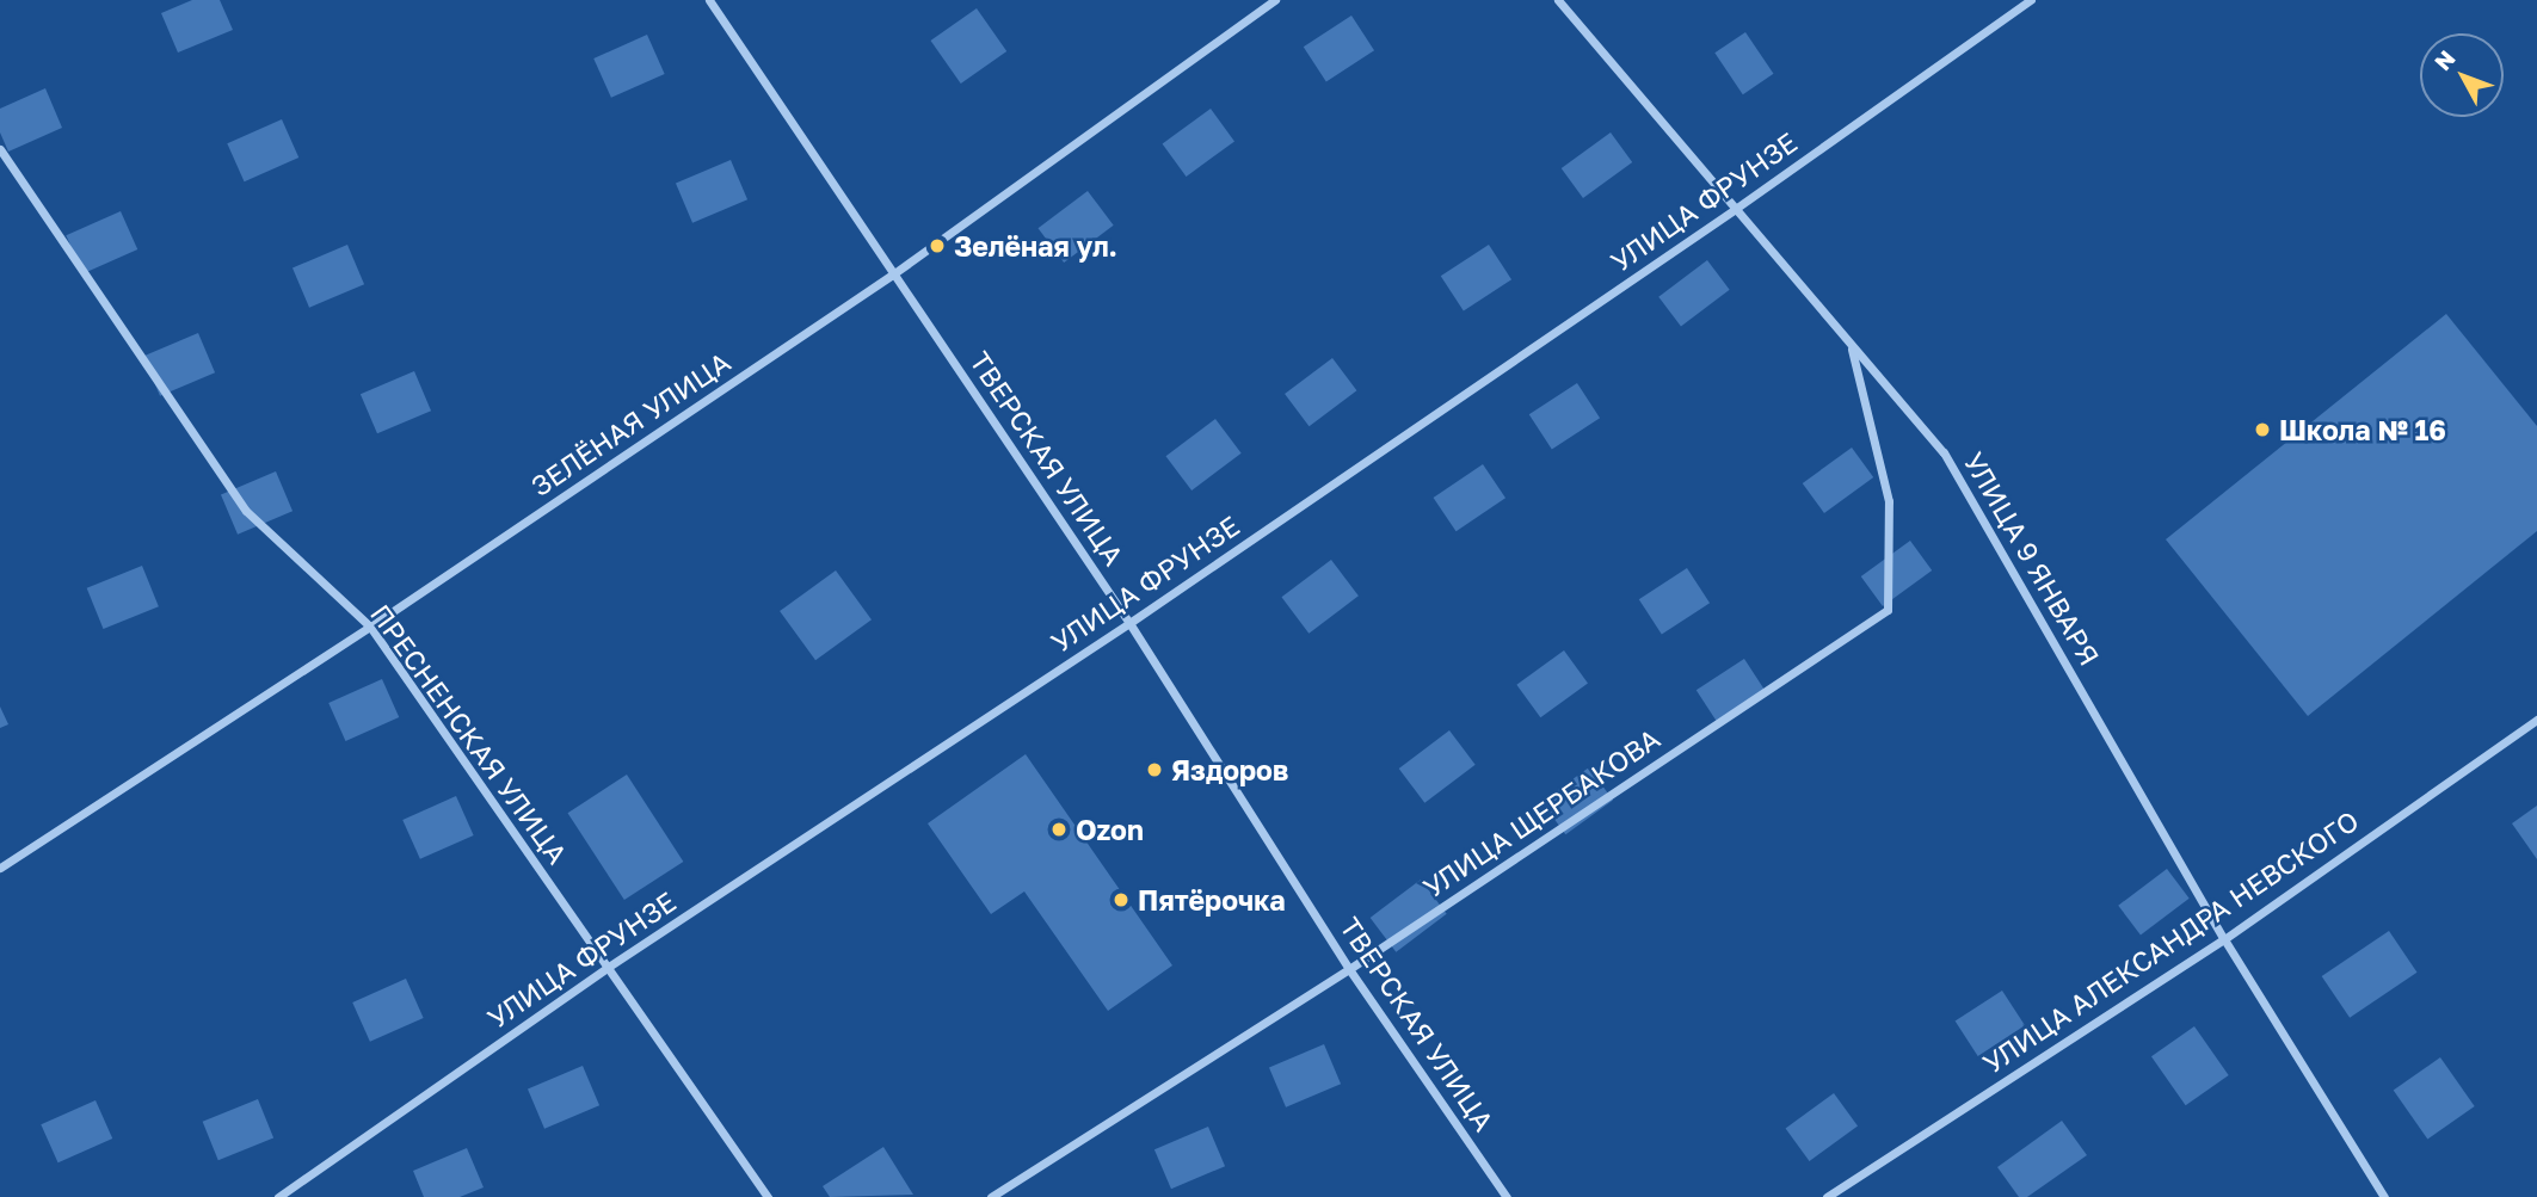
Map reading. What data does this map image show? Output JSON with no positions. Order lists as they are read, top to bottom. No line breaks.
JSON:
{"streets":{"street":["УЛИЦА ФРУНЗЕ","ЗЕЛЁНАЯ УЛИЦА","ТВЕРСКАЯ УЛИЦА","УЛИЦА 9 ЯНВАРЯ","ПРЕСНЕНСКАЯ УЛИЦА","УЛИЦА ЩЕРБАКОВА","УЛИЦА АЛЕКСАНДРА НЕВСКОГО"]},"crossings":[["УЛИЦА ФРУНЗЕ","ТВЕРСКАЯ УЛИЦА"],["УЛИЦА ФРУНЗЕ","УЛИЦА 9 ЯНВАРЯ"],["УЛИЦА ФРУНЗЕ","ПРЕСНЕНСКАЯ УЛИЦА"],["ЗЕЛЁНАЯ УЛИЦА","ТВЕРСКАЯ УЛИЦА"],["ЗЕЛЁНАЯ УЛИЦА","ПРЕСНЕНСКАЯ УЛИЦА"],["ТВЕРСКАЯ УЛИЦА","УЛИЦА ЩЕРБАКОВА"],["УЛИЦА 9 ЯНВАРЯ","УЛИЦА ЩЕРБАКОВА"],["УЛИЦА 9 ЯНВАРЯ","УЛИЦА АЛЕКСАНДРА НЕВСКОГО"]],"places":["Зелёная ул.","Школа № 16","Яздоров","Ozon","Пятёрочка"],"north":"top left"}
